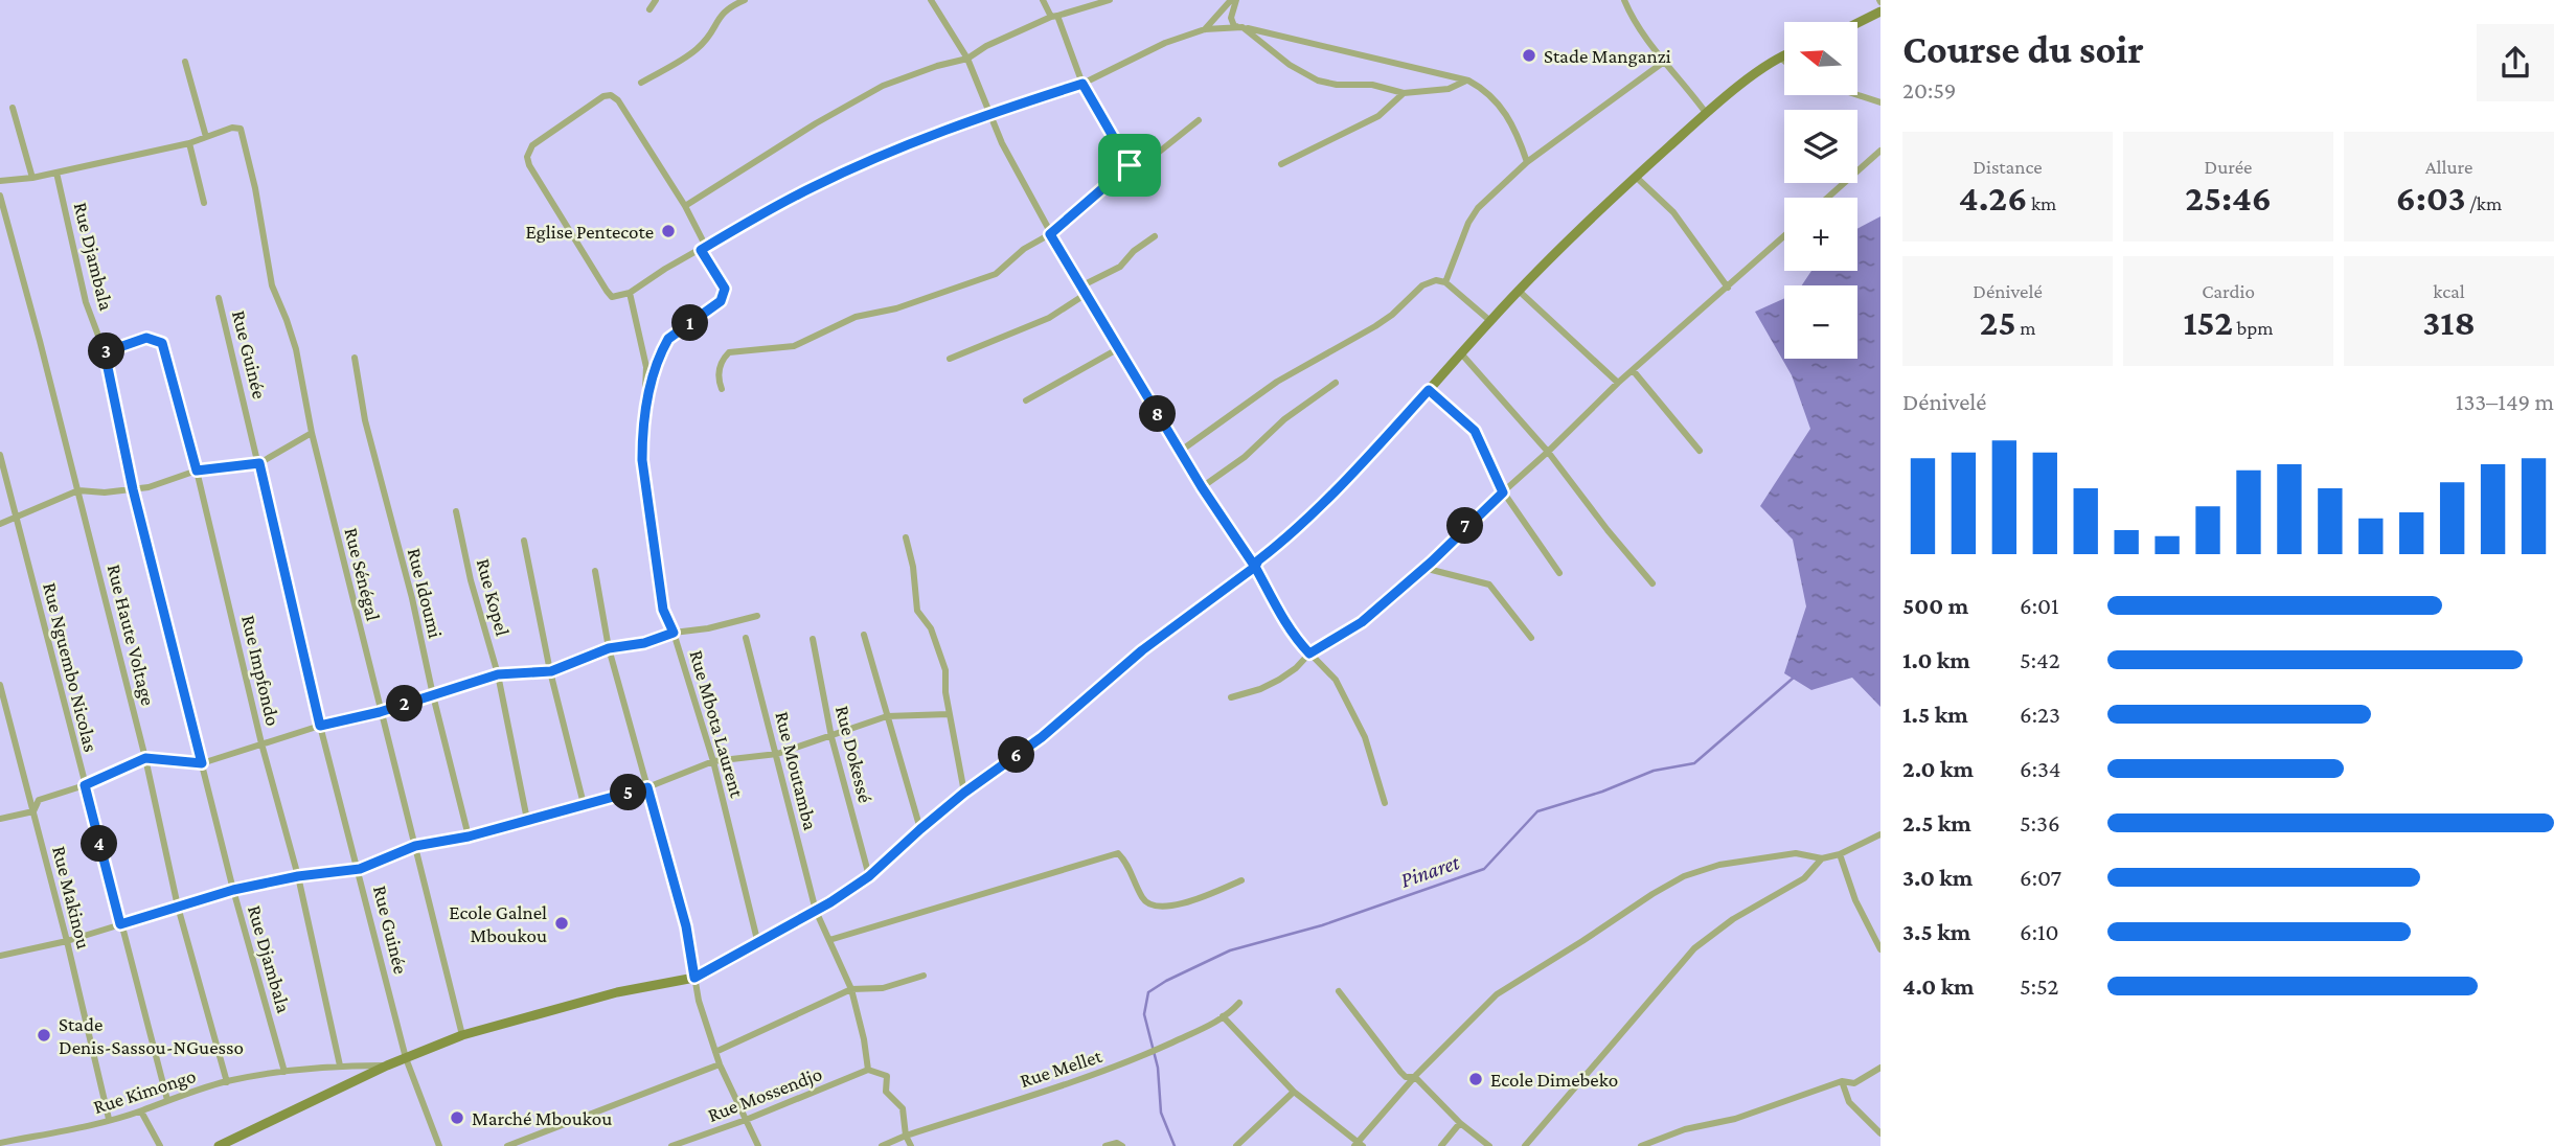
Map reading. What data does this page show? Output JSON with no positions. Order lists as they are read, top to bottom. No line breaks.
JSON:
{"streets":{"street":["Rue Djambala","Rue Guinée","Rue Sénégal","Rue Idoumi","Rue Kopel","Rue Haute Voltage","Rue Nguembo Nicolas","Rue Impfondo","Rue Mbota Laurent","Rue Dokessé","Rue Moutamba","Rue Makinou","Rue Mellet","Rue Kimongo","Rue Mossendjo"]},"crossings":[["Rue Djambala","Rue Impfondo"],["Rue Djambala","Rue Kimongo"],["Rue Haute Voltage","Rue Kimongo"],["Rue Nguembo Nicolas","Rue Kimongo"],["Rue Impfondo","Rue Kimongo"],["Rue Moutamba","Rue Mossendjo"],["Rue Makinou","Rue Kimongo"]],"water":["Pinaret"],"places":["Stade Manganzi","Eglise Pentecote","Ecole Galnel Mboukou","Stade Denis-Sassou-NGuesso","Ecole Dimebeko","Marché Mboukou"],"north":"left","page":{"heading":["Course du soir","20:59"],"map_buttons":["+","−"],"stats":[["Distance","4.26 km"],["Durée","25:46"],["Allure","6:03 /km"],["Dénivelé","25 m"],["Cardio","152 bpm"],["kcal","318"]],"pins":["1","3","8","7","2","6","5","4"],"chart":["Dénivelé","133–149 m"],"list":[{"name":"500 m","note":"6:01"},{"name":"1.0 km","note":"5:42"},{"name":"1.5 km","note":"6:23"},{"name":"2.0 km","note":"6:34"},{"name":"2.5 km","note":"5:36"},{"name":"3.0 km","note":"6:07"},{"name":"3.5 km","note":"6:10"},{"name":"4.0 km","note":"5:52"}]}}
